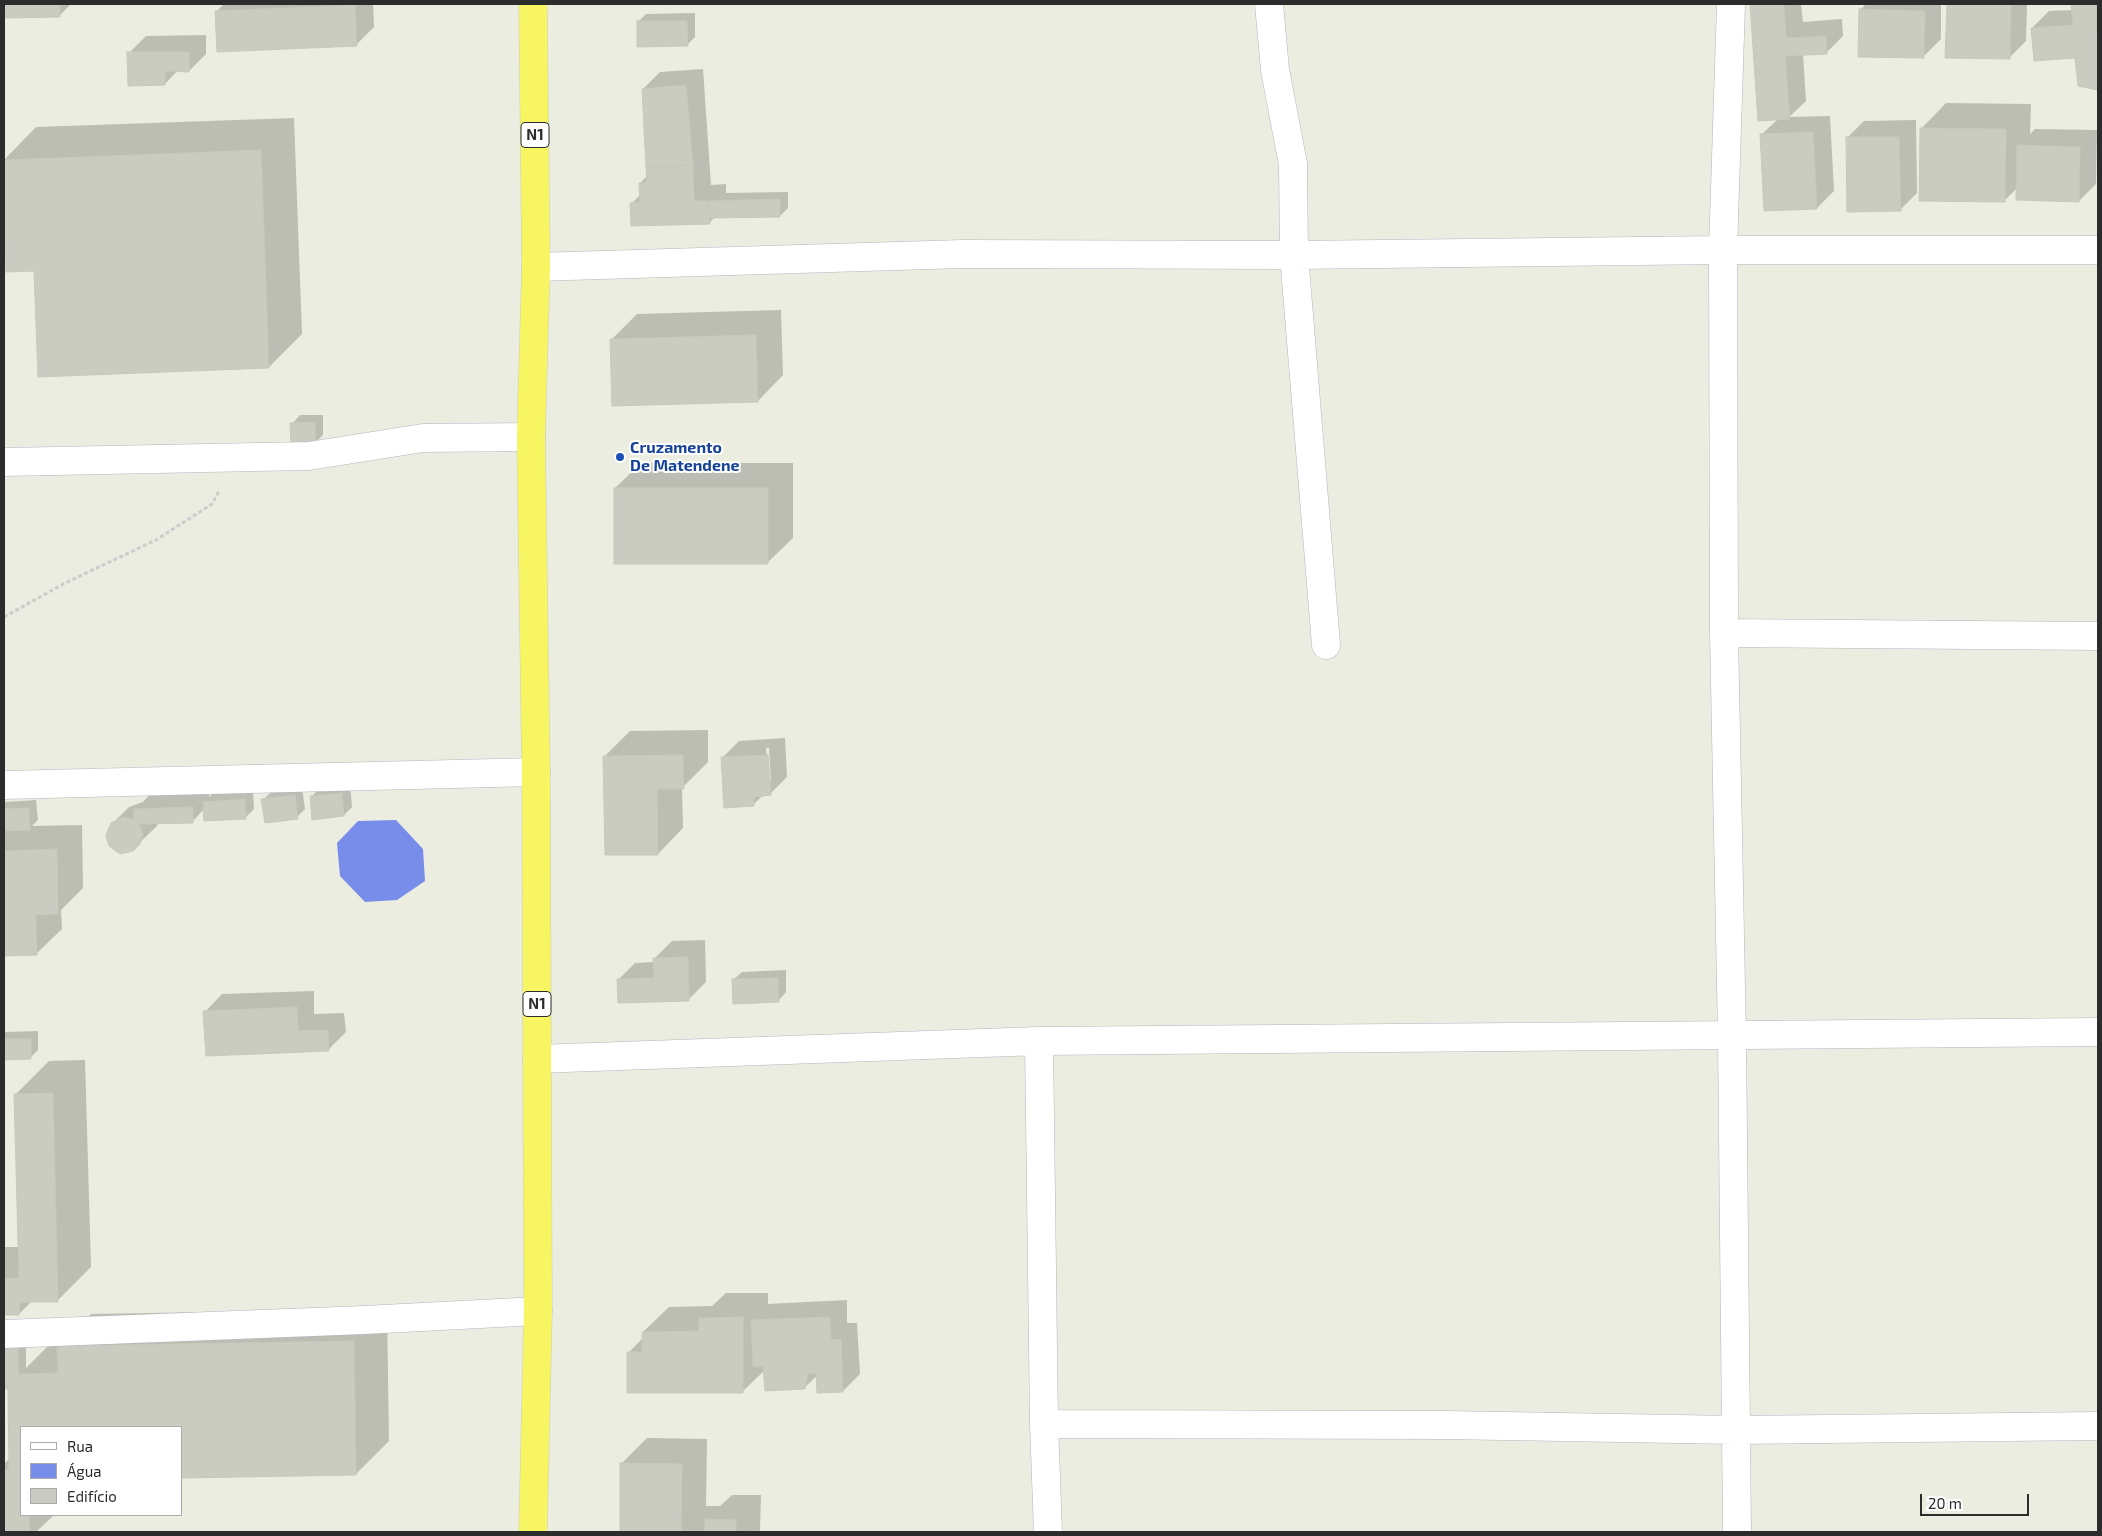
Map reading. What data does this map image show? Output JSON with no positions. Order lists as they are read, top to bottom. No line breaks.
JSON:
{"streets":{"highway":["N1"]},"places":["Cruzamento De Matendene"],"legend":["Rua","Água","Edifício"],"scale_bar":"20 m"}
